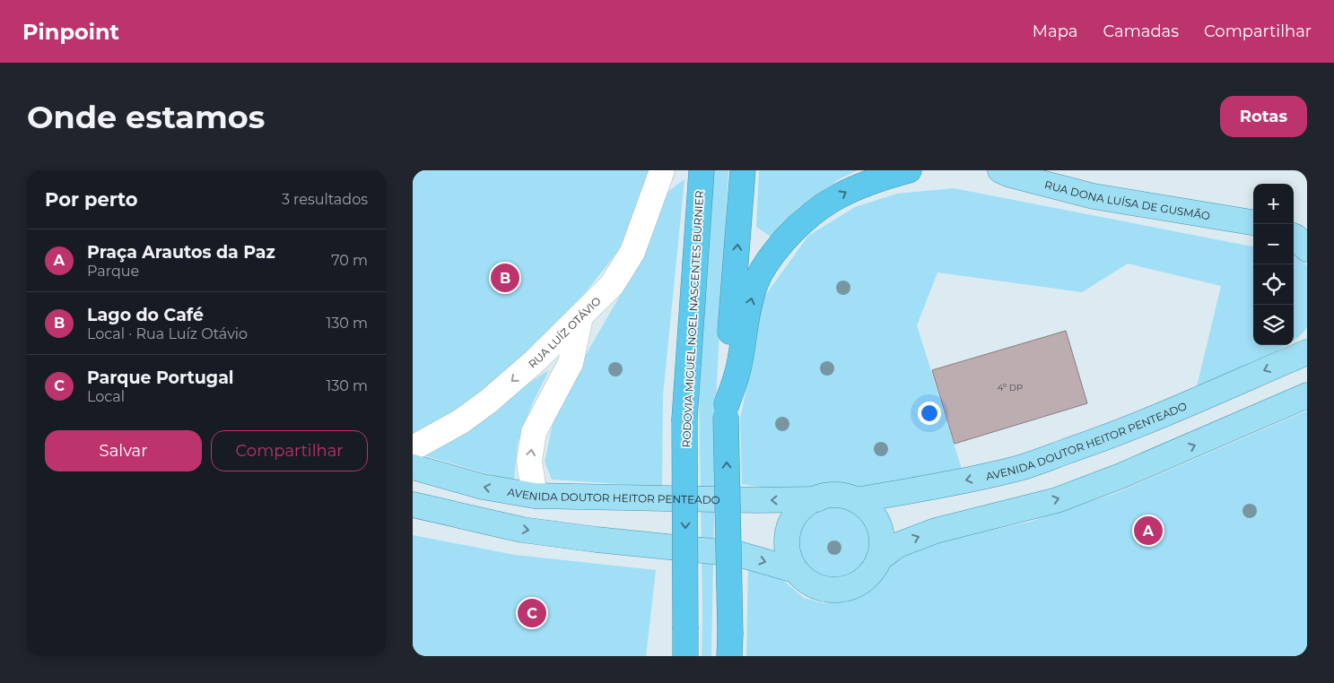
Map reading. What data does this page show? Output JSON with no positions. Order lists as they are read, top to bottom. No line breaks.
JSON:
{"streets":{"highway":["RODOVIA MIGUEL NOEL NASCENTES BURNIER"],"main road":["RUA DONA LUÍSA DE GUSMÃO","AVENIDA DOUTOR HEITOR PENTEADO"],"street":["RUA LUÍZ OTÁVIO"]},"one_way":["RUA LUÍZ OTÁVIO"],"house_numbers":["4º DP"],"page":{"header":"Pinpoint","nav":["Mapa","Camadas","Compartilhar"],"buttons":["Rotas",["Salvar","Compartilhar"]],"title":"Onde estamos","heading":["Por perto","3 resultados"],"map_buttons":["+","−"],"list":[{"mark":"A","name":"Praça Arautos da Paz","note":"Parque","value":"70 m"},{"mark":"B","name":"Lago do Café","note":"Local · Rua Luíz Otávio","value":"130 m"},{"mark":"C","name":"Parque Portugal","note":"Local","value":"130 m"}],"pins":["B","A","C"]}}
